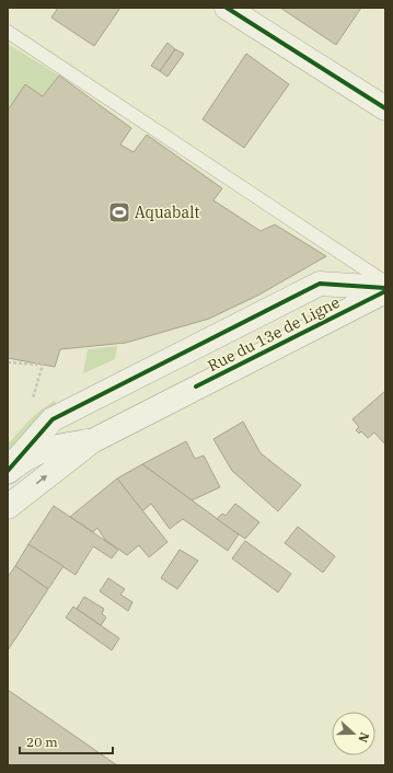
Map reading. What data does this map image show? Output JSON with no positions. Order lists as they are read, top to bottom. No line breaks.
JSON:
{"streets":{"street":["Rue du 13e de Ligne"]},"places":{"sports":["Aquabalt"]},"scale_bar":"20 m","north":"right"}
